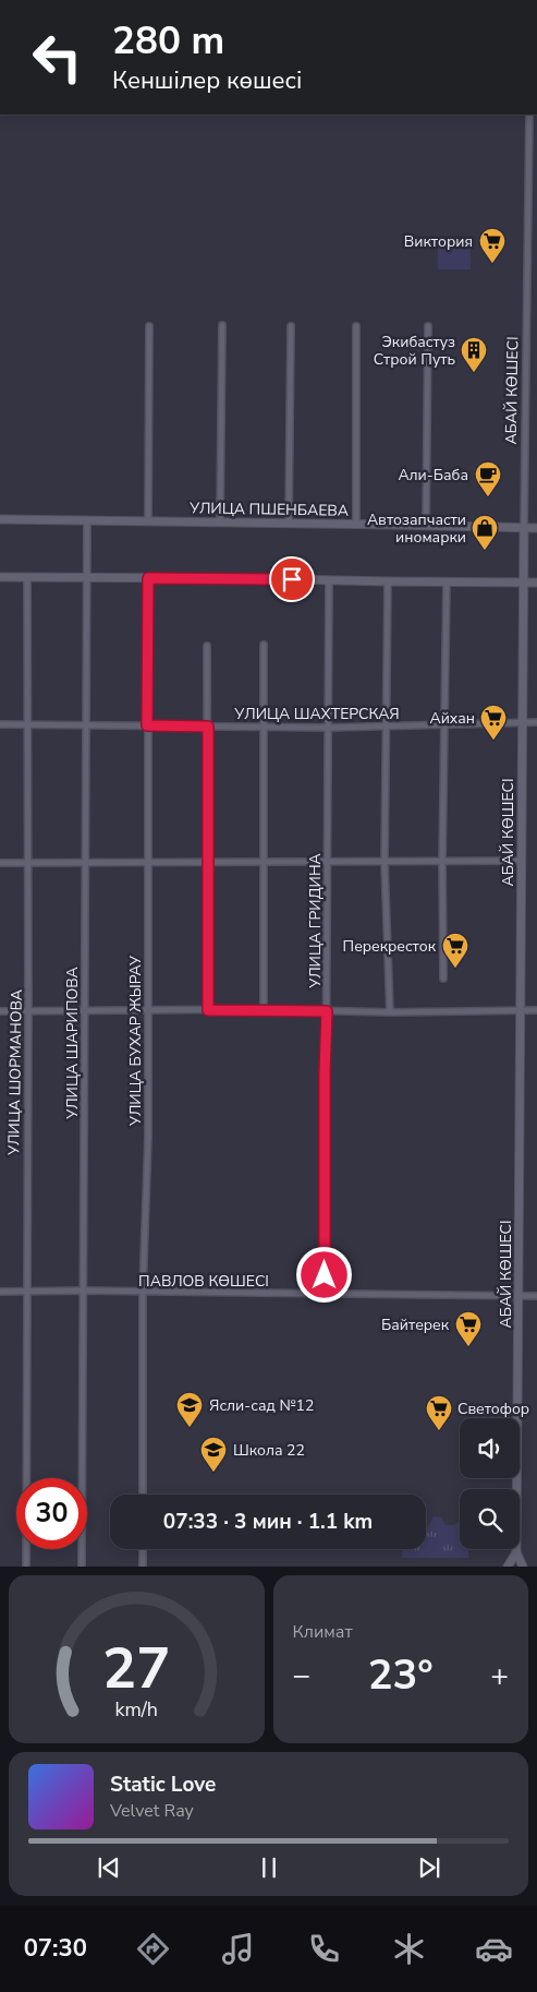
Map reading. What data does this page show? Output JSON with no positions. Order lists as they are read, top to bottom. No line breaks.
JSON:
{"streets":{"main road":["АБАЙ КӨШЕСІ","УЛИЦА ПШЕНБАЕВА"],"street":["УЛИЦА ШАХТЕРСКАЯ","УЛИЦА ГРИДИНА","УЛИЦА БУХАР ЖЫРАУ","УЛИЦА ШАРИПОВА","УЛИЦА ШОРМАНОВА","ПАВЛОВ КӨШЕСІ"]},"crossings":[["АБАЙ КӨШЕСІ","УЛИЦА ПШЕНБАЕВА"],["АБАЙ КӨШЕСІ","УЛИЦА ШАХТЕРСКАЯ"],["АБАЙ КӨШЕСІ","ПАВЛОВ КӨШЕСІ"],["УЛИЦА ПШЕНБАЕВА","УЛИЦА ШАРИПОВА"],["УЛИЦА ШАХТЕРСКАЯ","УЛИЦА ГРИДИНА"],["УЛИЦА ШАХТЕРСКАЯ","УЛИЦА БУХАР ЖЫРАУ"],["УЛИЦА ШАХТЕРСКАЯ","УЛИЦА ШАРИПОВА"],["УЛИЦА ШАХТЕРСКАЯ","УЛИЦА ШОРМАНОВА"],["УЛИЦА ГРИДИНА","ПАВЛОВ КӨШЕСІ"],["УЛИЦА БУХАР ЖЫРАУ","ПАВЛОВ КӨШЕСІ"],["УЛИЦА ШАРИПОВА","ПАВЛОВ КӨШЕСІ"],["УЛИЦА ШОРМАНОВА","ПАВЛОВ КӨШЕСІ"]],"places":{"supermarket":["Виктория","Айхан","Перекресток","Байтерек","Светофор"],"building":["Экибастуз Строй Путь"],"cafe":["Али-Баба"],"shop":["Автозапчасти иномарки"],"school or university":["Ясли-сад №12","Школа 22"]},"page":{"turn":["280 m","Кеншілер көшесі"],"limit":"30","trip":"07:33 · 3 мин · 1.1 km","tile":"Климат","heat":["−","23°","+"],"song":["Static Love","Velvet Ray"],"tabs":"07:30","gauge":["27","km/h"]}}
